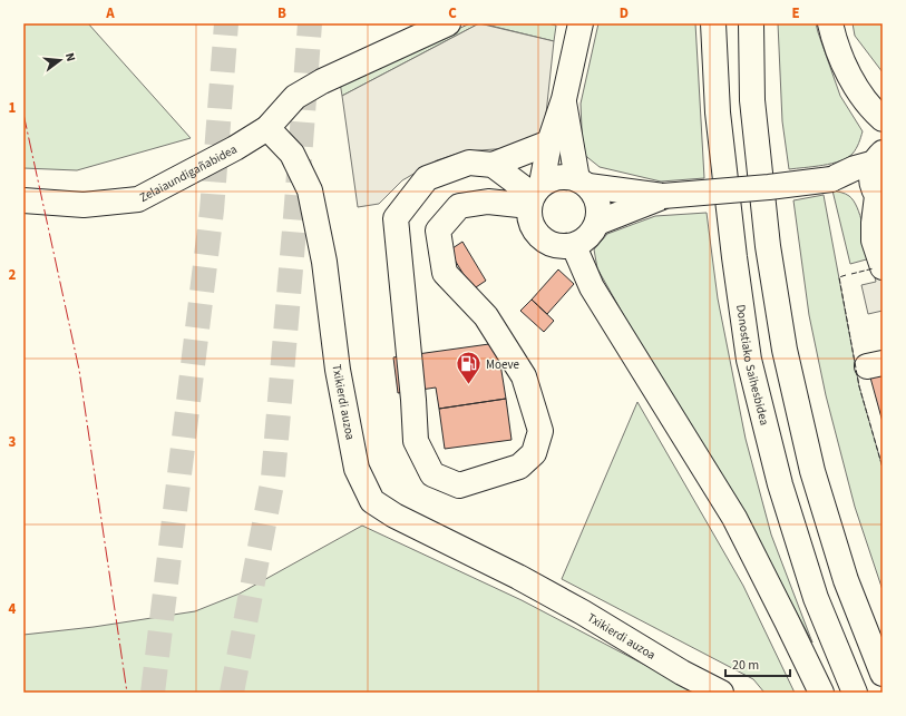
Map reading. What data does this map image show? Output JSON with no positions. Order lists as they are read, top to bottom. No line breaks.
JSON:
{"streets":{"main road":["Zelaiaundigañabidea","Donostiako Saihesbidea","Txikierdi auzoa"]},"crossings":[["Zelaiaundigañabidea","Txikierdi auzoa"]],"places":{"fuel station":["Moeve"]},"scale_bar":"20 m","north":"right","grid":{"columns":["A","B","C","D","E"],"rows":["1","2","3","4"]}}
